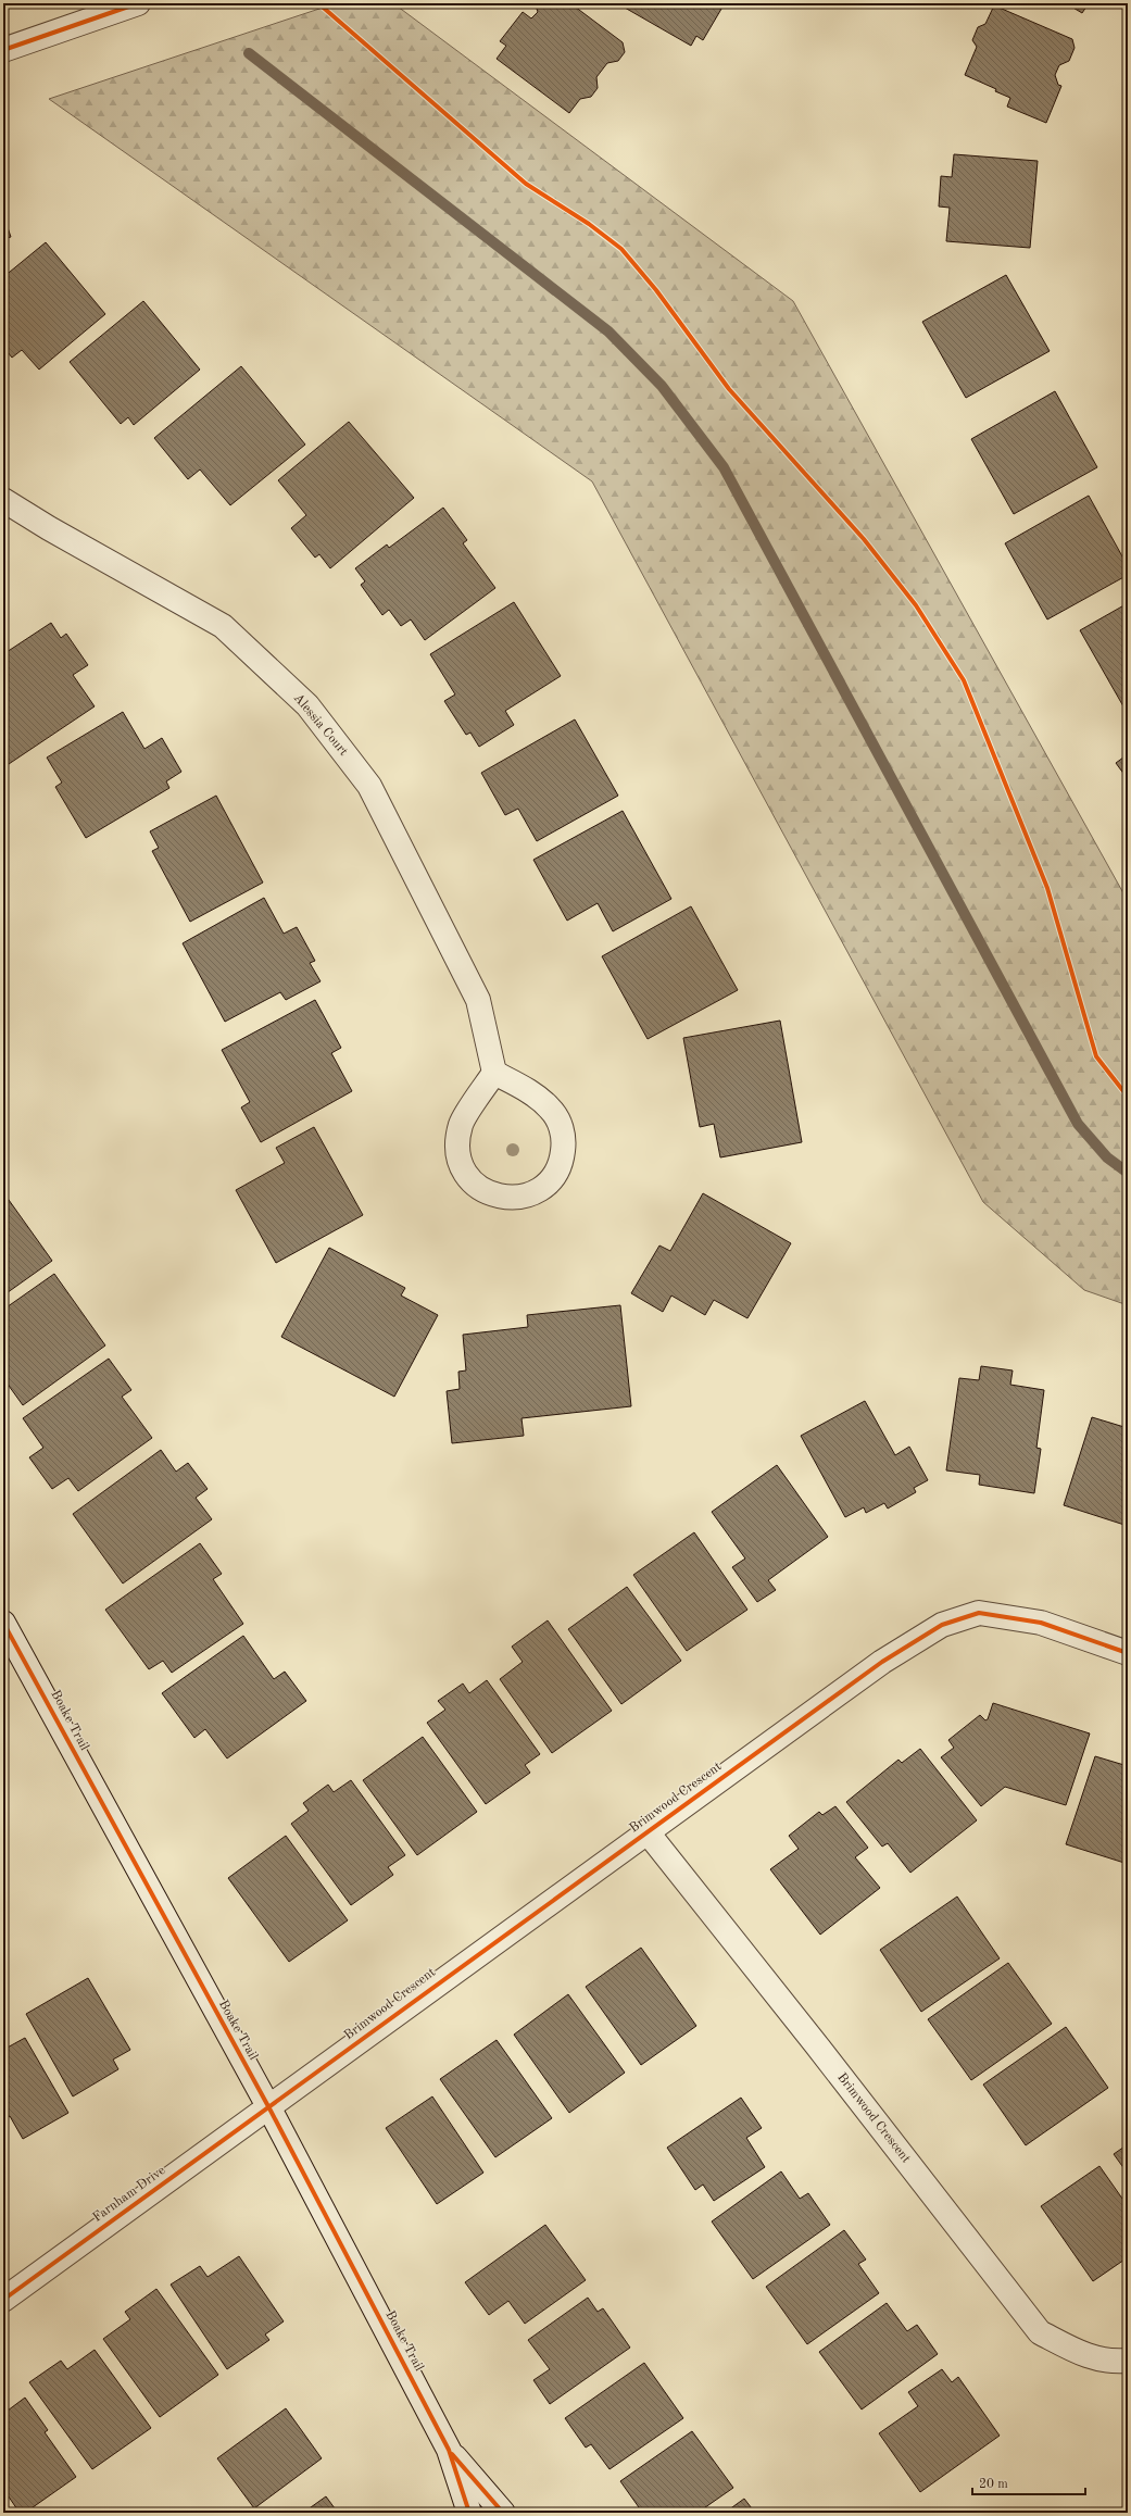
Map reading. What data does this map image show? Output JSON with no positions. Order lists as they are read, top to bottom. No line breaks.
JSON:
{"streets":{"street":["Alessia Court","Boake Trail","Brimwood Crescent","Farnham Drive"]},"crossings":[["Boake Trail","Brimwood Crescent"],["Boake Trail","Farnham Drive"],["Brimwood Crescent","Farnham Drive"]],"scale_bar":"20 m"}
